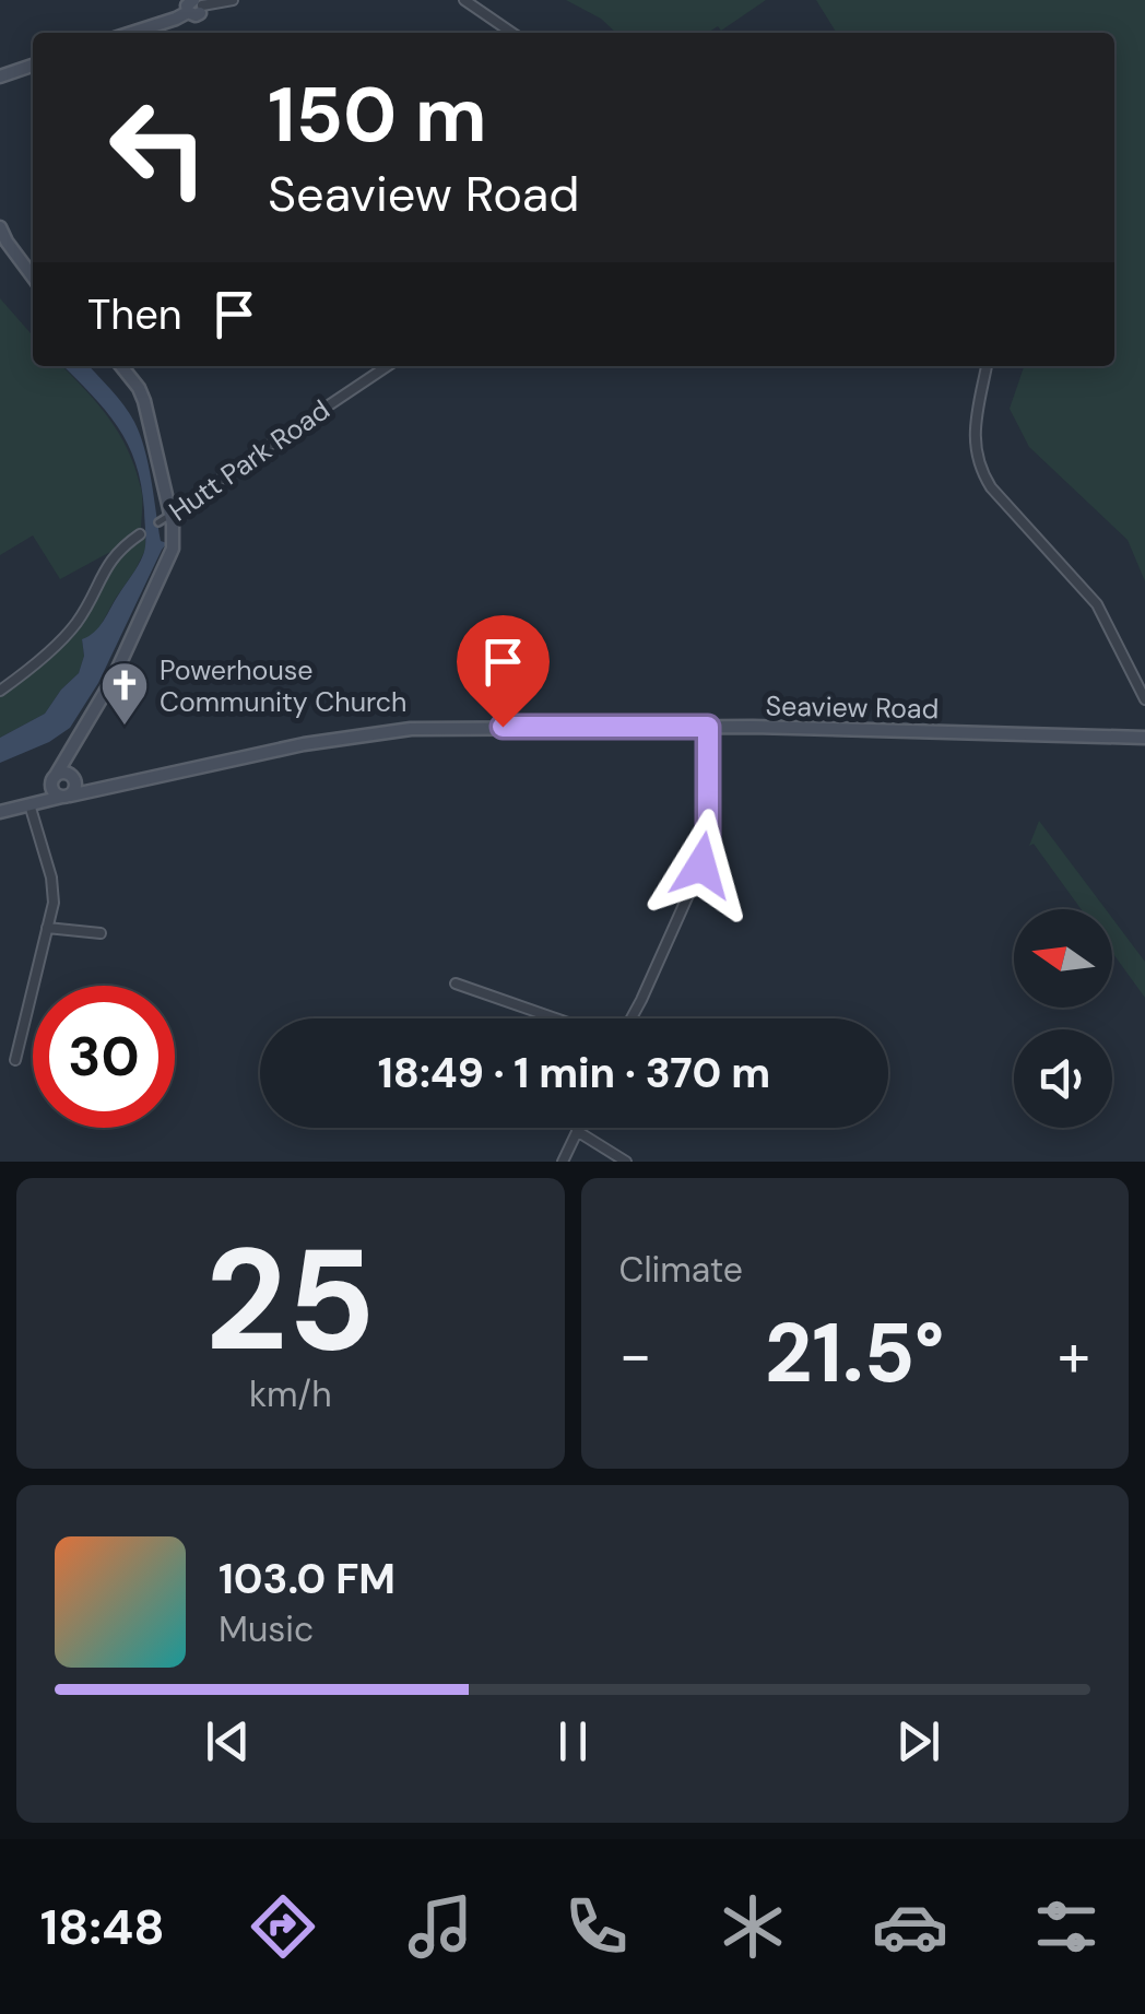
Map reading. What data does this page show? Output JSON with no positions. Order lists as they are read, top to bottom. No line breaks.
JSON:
{"streets":{"main road":["Seaview Road"],"street":["Hutt Park Road"]},"places":{"church":["Powerhouse Community Church"]},"north":"left","page":{"turn":["150 m","Seaview Road"],"then":"Then","limit":"30","trip":"18:49 · 1 min · 370 m","tile":[["25","km/h"],"Climate"],"heat":["−","21.5°","+"],"song":["103.0 FM","Music"],"tabs":"18:48"}}
